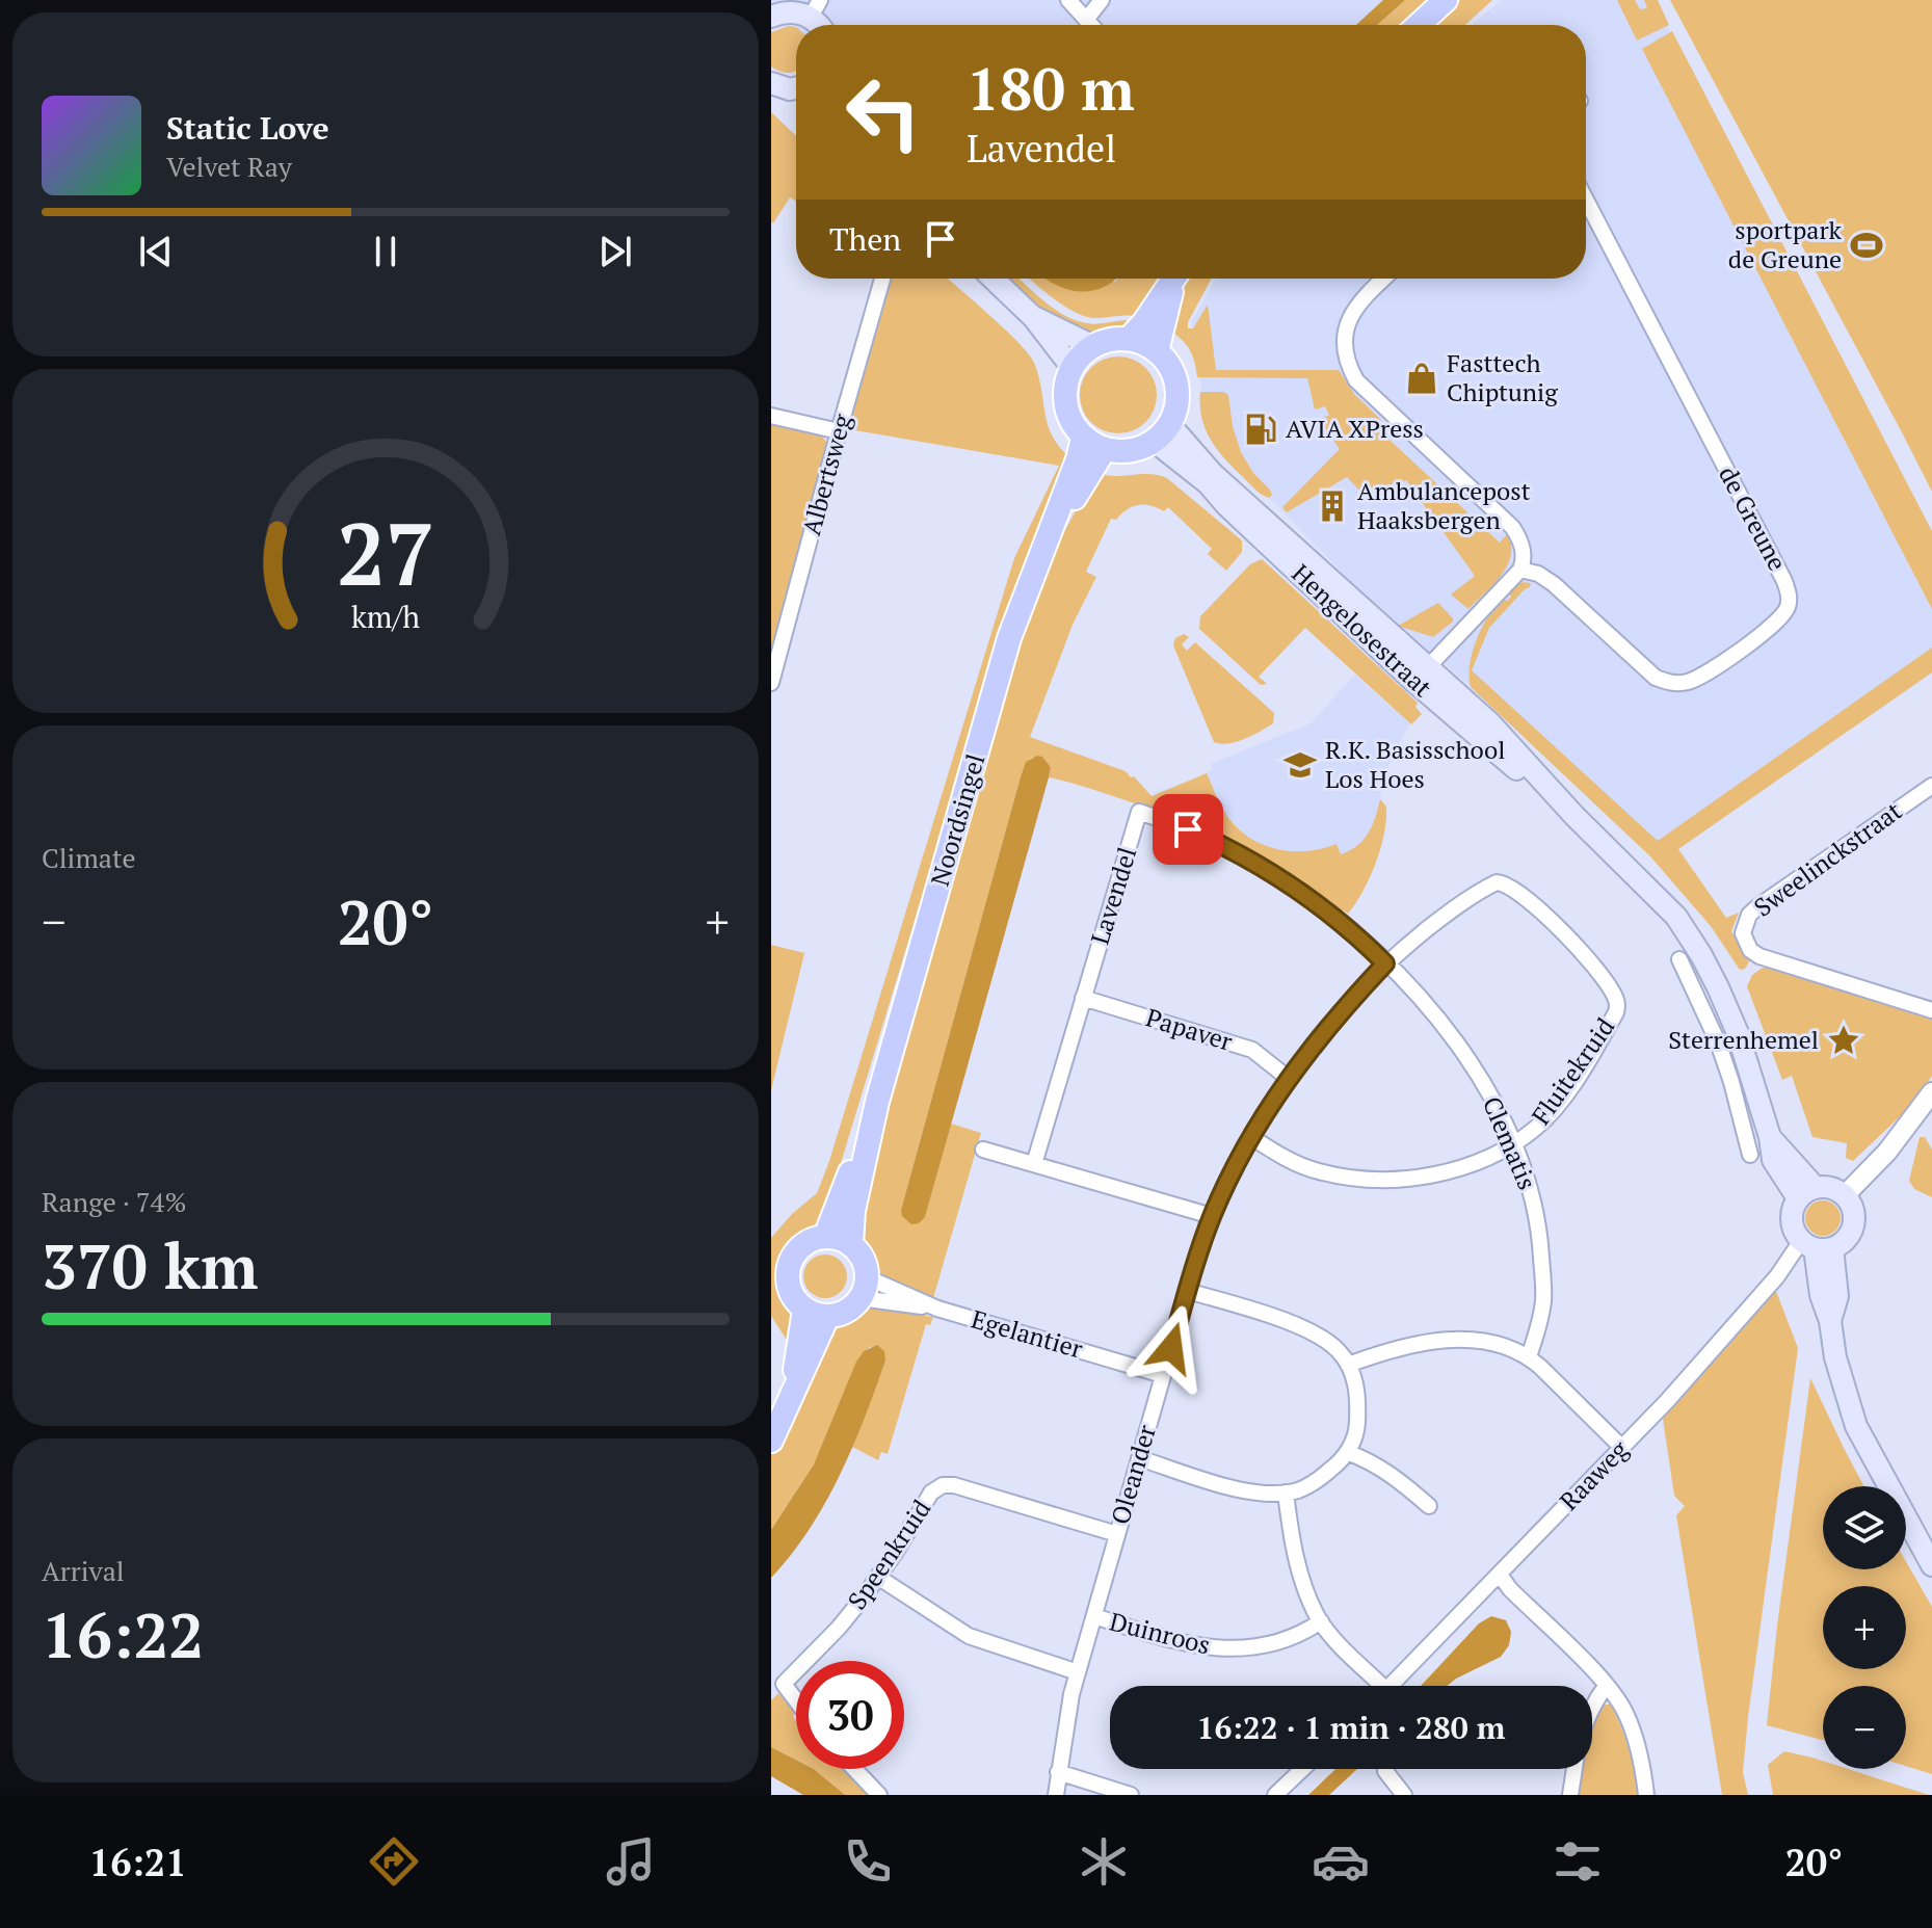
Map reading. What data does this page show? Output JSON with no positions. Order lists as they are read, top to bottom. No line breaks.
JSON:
{"streets":{"main road":["Hengelosestraat","Noordsingel"],"street":["Albertsweg","de Greune","Sweelinckstraat","Lavendel","Papaver","Fluitekruid","Clematis","Egelantier","Oleander","Raaweg","Speenkruid","Duinroos"]},"crossings":[["Hengelosestraat","Noordsingel"],["Hengelosestraat","Raaweg"],["Noordsingel","Egelantier"],["Lavendel","Papaver"],["Lavendel","Fluitekruid"],["Lavendel","Clematis"],["Lavendel","Oleander"],["Papaver","Oleander"],["Fluitekruid","Clematis"],["Fluitekruid","Oleander"],["Clematis","Oleander"],["Egelantier","Oleander"],["Oleander","Speenkruid"],["Oleander","Duinroos"]],"places":{"sports":["sportpark de Greune"],"shop":["Fasttech Chiptunig"],"fuel station":["AVIA XPress"],"building":["Ambulancepost Haaksbergen"],"school or university":["R.K. Basisschool Los Hoes"],"place":["Sterrenhemel"]},"page":{"turn":["180 m","Lavendel"],"song":["Static Love","Velvet Ray"],"then":"Then","tile":["Climate",["Range · 74%","370 km"],["Arrival","16:22"]],"heat":["−","20°","+"],"map_buttons":["+","−"],"limit":"30","trip":"16:22 · 1 min · 280 m","tabs":["16:21","20°"],"gauge":["27","km/h"]}}
